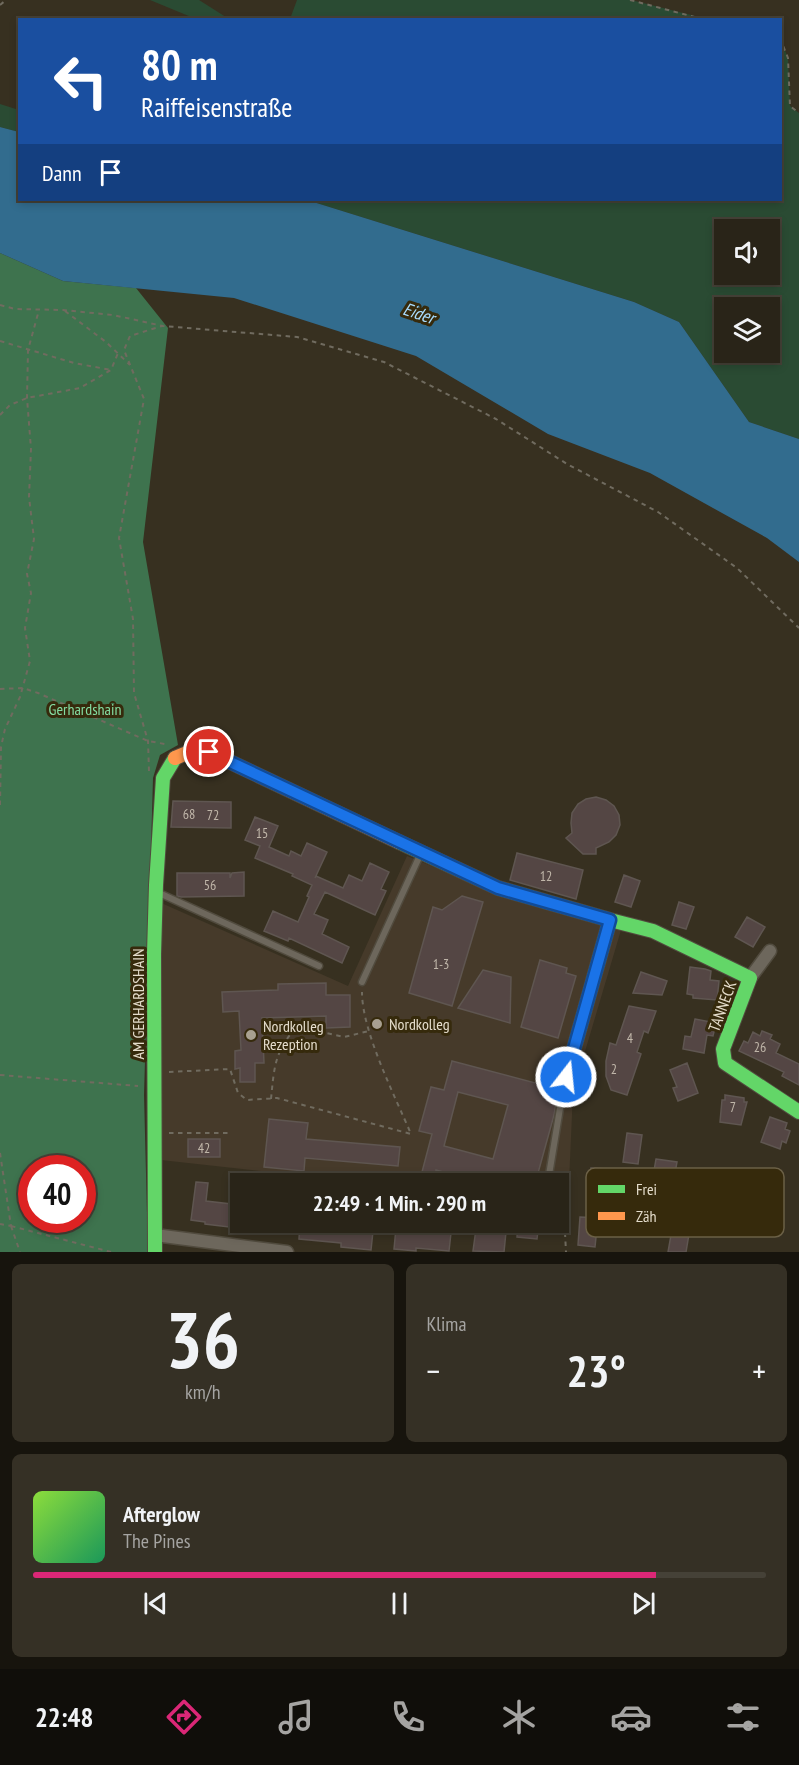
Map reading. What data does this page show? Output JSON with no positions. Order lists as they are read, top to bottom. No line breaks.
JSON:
{"streets":{"street":["AM GERHARDSHAIN","TANNECK"]},"crossings":[["AM GERHARDSHAIN","TANNECK"]],"water":["Eider"],"parks":["Gerhardshain"],"places":["Nordkolleg","Nordkolleg Rezeption"],"house_numbers":["68","72","15","12","56","1-3","4","26","2","7","42"],"legend":["Frei","Zäh"],"page":{"turn":["80 m","Raiffeisenstraße"],"then":"Dann","limit":"40","trip":"22:49 · 1 Min. · 290 m","tile":[["36","km/h"],"Klima"],"heat":["−","23°","+"],"song":["Afterglow","The Pines"],"tabs":"22:48"}}
